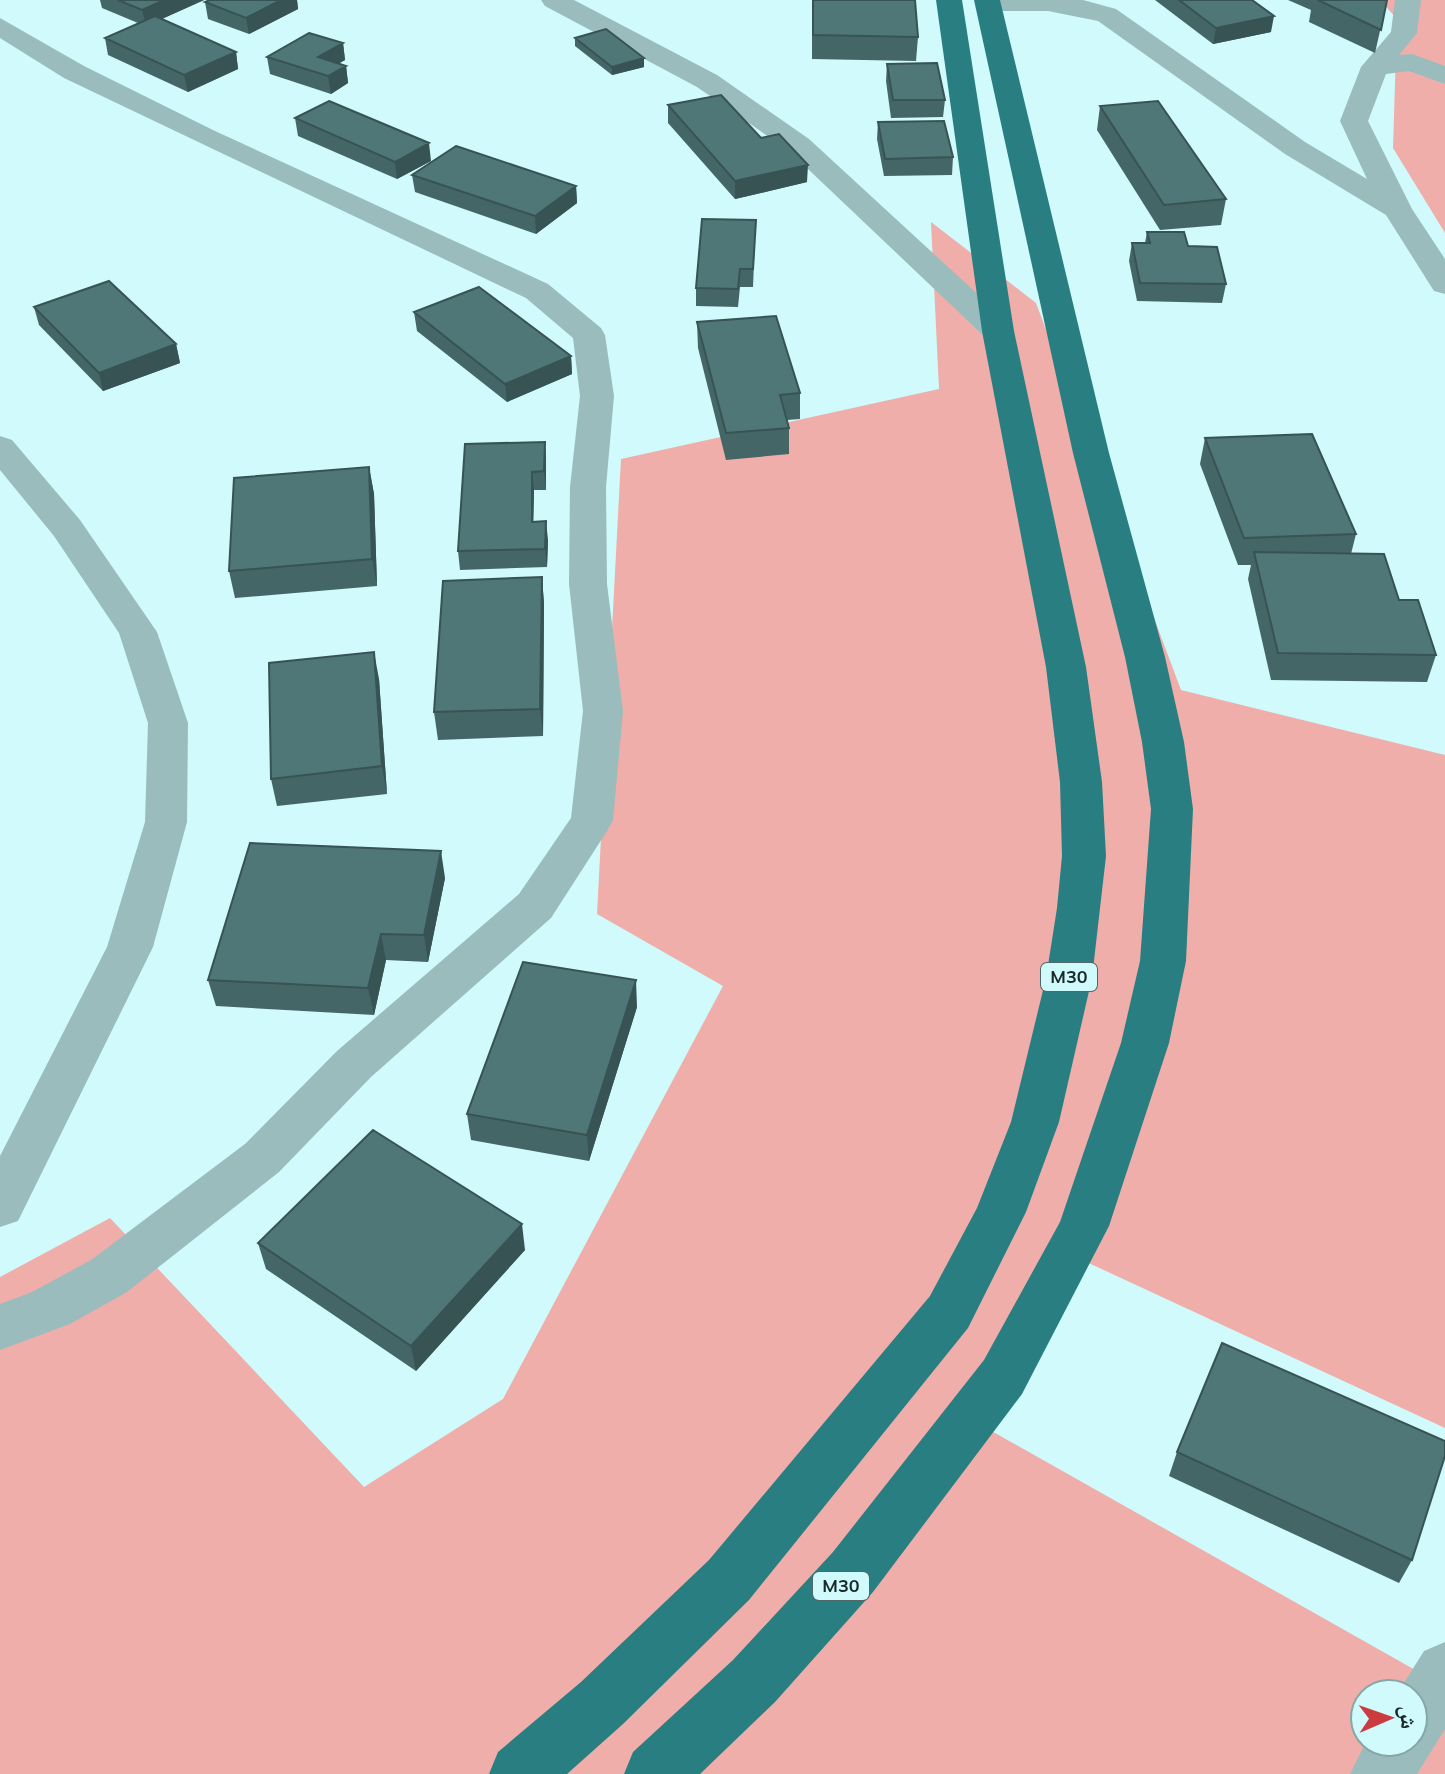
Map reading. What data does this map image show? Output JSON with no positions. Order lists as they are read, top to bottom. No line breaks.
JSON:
{"streets":{"highway":["M30"]},"north":"right"}
